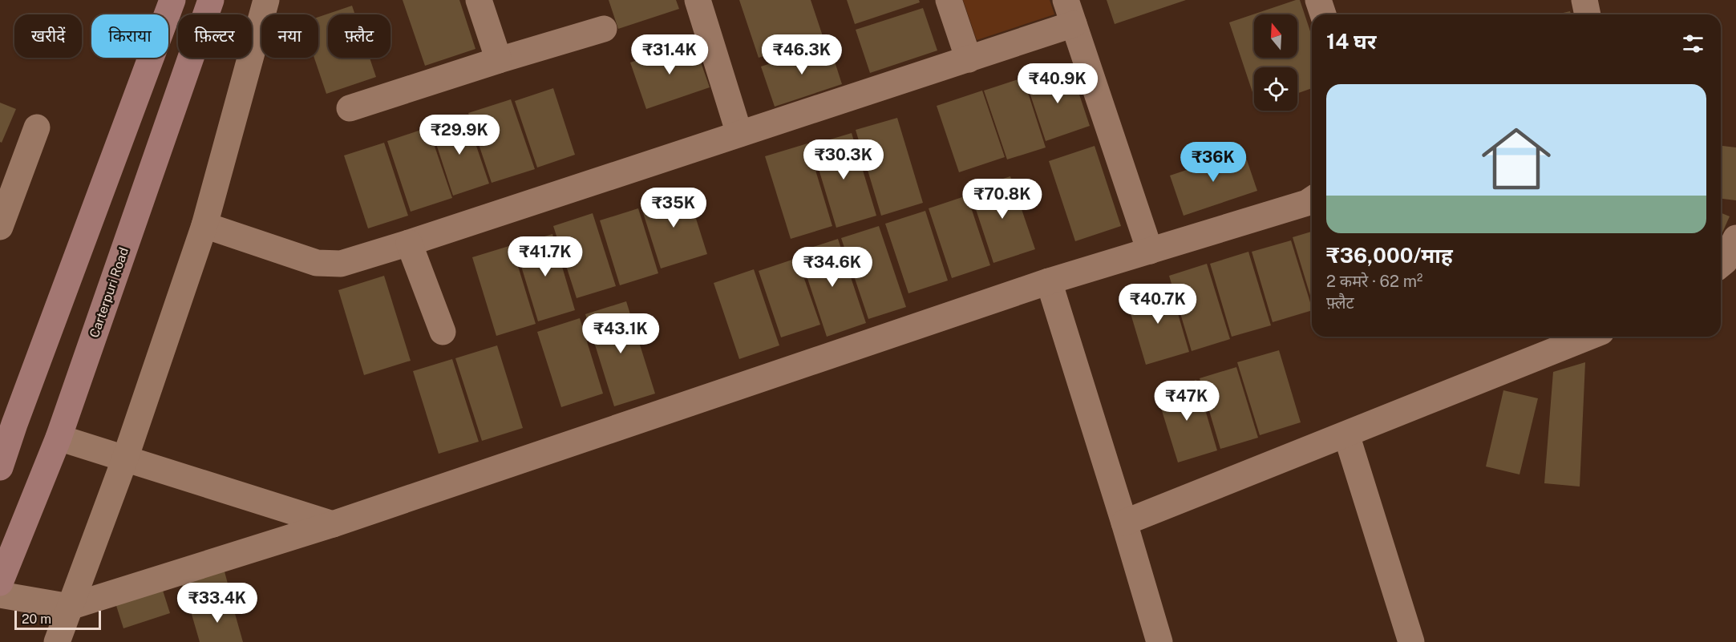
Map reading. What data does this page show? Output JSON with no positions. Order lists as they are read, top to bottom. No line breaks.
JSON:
{"streets":{"main road":["Carterpuri Road"]},"scale_bar":"20 m","north":"top","page":{"chip":["खरीदें","किराया","फ़िल्टर","नया","फ़्लैट"],"heading":"14 घर","price":["₹31.4K","₹46.3K","₹40.9K","₹29.9K","₹30.3K","₹36K","₹70.8K","₹35K","₹41.7K","₹34.6K","₹40.7K","₹43.1K","₹47K","₹33.4K"],"list":[{"name":"₹36,000/माह","note":"2 कमरे · 62 m² · फ़्लैट"}],"scale":"20 m"}}
